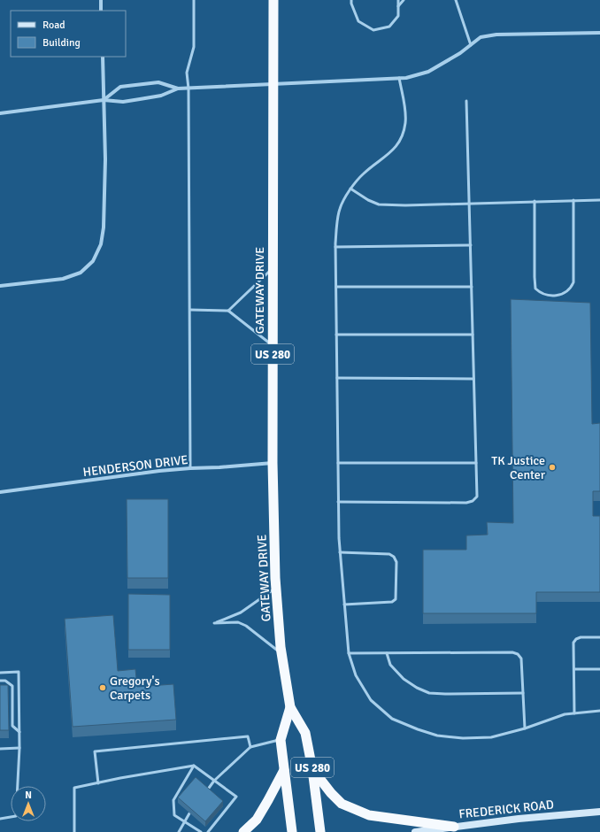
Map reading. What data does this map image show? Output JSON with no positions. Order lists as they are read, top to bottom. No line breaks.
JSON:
{"streets":{"highway":["GATEWAY DRIVE","US 280"],"main road":["FREDERICK ROAD"],"street":["HENDERSON DRIVE"]},"crossings":[["GATEWAY DRIVE","HENDERSON DRIVE"]],"places":["TK Justice Center","Gregory's Carpets"],"legend":["Road","Building"],"north":"top"}
